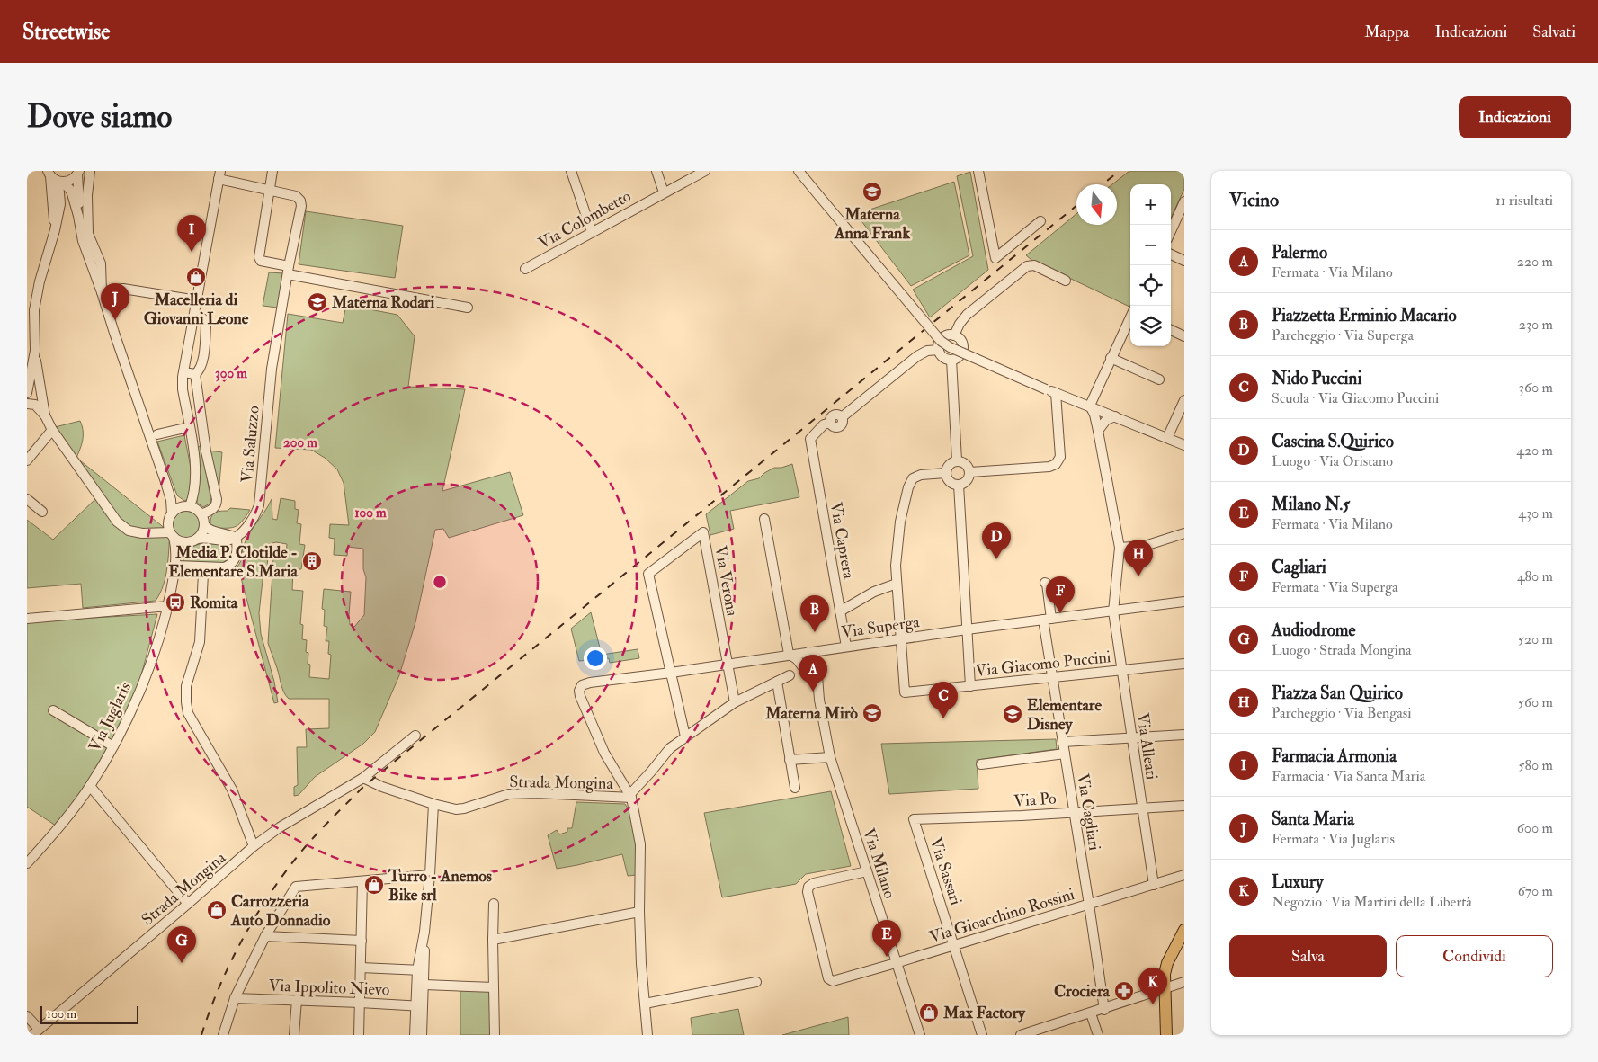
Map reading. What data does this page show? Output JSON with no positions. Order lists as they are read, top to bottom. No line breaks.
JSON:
{"streets":{"street":["Via Colombetto","Via Saluzzo","Via Caprera","Via Verona","Via Superga","Via Giacomo Puccini","Via Juglaris","Via Alleati","Strada Mongina","Via Po","Via Cagliari","Via Milano","Via Sassari","Via Gioacchino Rossini","Via Ippolito Nievo"]},"crossings":[["Via Caprera","Via Superga"],["Via Verona","Via Superga"],["Via Superga","Via Giacomo Puccini"],["Via Superga","Via Alleati"],["Via Superga","Strada Mongina"],["Via Superga","Via Cagliari"],["Via Superga","Via Milano"],["Via Giacomo Puccini","Via Alleati"],["Via Giacomo Puccini","Via Cagliari"],["Via Alleati","Via Po"],["Via Alleati","Via Gioacchino Rossini"],["Via Po","Via Cagliari"],["Via Po","Via Sassari"],["Via Cagliari","Via Gioacchino Rossini"],["Via Milano","Via Gioacchino Rossini"],["Via Sassari","Via Gioacchino Rossini"]],"places":{"school or university":["Materna Anna Frank","Materna Rodari","Materna Mirò","Elementare Disney"],"shop":["Macelleria di Giovanni Leone","Turro - Anemos Bike srl","Carrozzeria Auto Donnadio","Max Factory"],"building":["Media P. Clotilde - Elementare S.Maria"],"bus stop":["Romita"],"pharmacy":["Crociera"]},"scale_bar":"100 m","north":"bottom","page":{"header":"Streetwise","nav":["Mappa","Indicazioni","Salvati"],"buttons":["Indicazioni",["Salva","Condividi"]],"title":"Dove siamo","heading":["Vicino","11 risultati"],"map_buttons":["+","−"],"pins":["I","J","D","H","F","B","A","C","E","G","K"],"list":[{"mark":"A","name":"Palermo","note":"Fermata · Via Milano","value":"220 m"},{"mark":"B","name":"Piazzetta Erminio Macario","note":"Parcheggio · Via Superga","value":"230 m"},{"mark":"C","name":"Nido Puccini","note":"Scuola · Via Giacomo Puccini","value":"360 m"},{"mark":"D","name":"Cascina S.Quirico","note":"Luogo · Via Oristano","value":"420 m"},{"mark":"E","name":"Milano N.5","note":"Fermata · Via Milano","value":"430 m"},{"mark":"F","name":"Cagliari","note":"Fermata · Via Superga","value":"480 m"},{"mark":"G","name":"Audiodrome","note":"Luogo · Strada Mongina","value":"520 m"},{"mark":"H","name":"Piazza San Quirico","note":"Parcheggio · Via Bengasi","value":"560 m"},{"mark":"I","name":"Farmacia Armonia","note":"Farmacia · Via Santa Maria","value":"580 m"},{"mark":"J","name":"Santa Maria","note":"Fermata · Via Juglaris","value":"600 m"},{"mark":"K","name":"Luxury","note":"Negozio · Via Martiri della Libertà","value":"670 m"}],"scale":"100 m"},"rings":["300 m","200 m","100 m"]}
